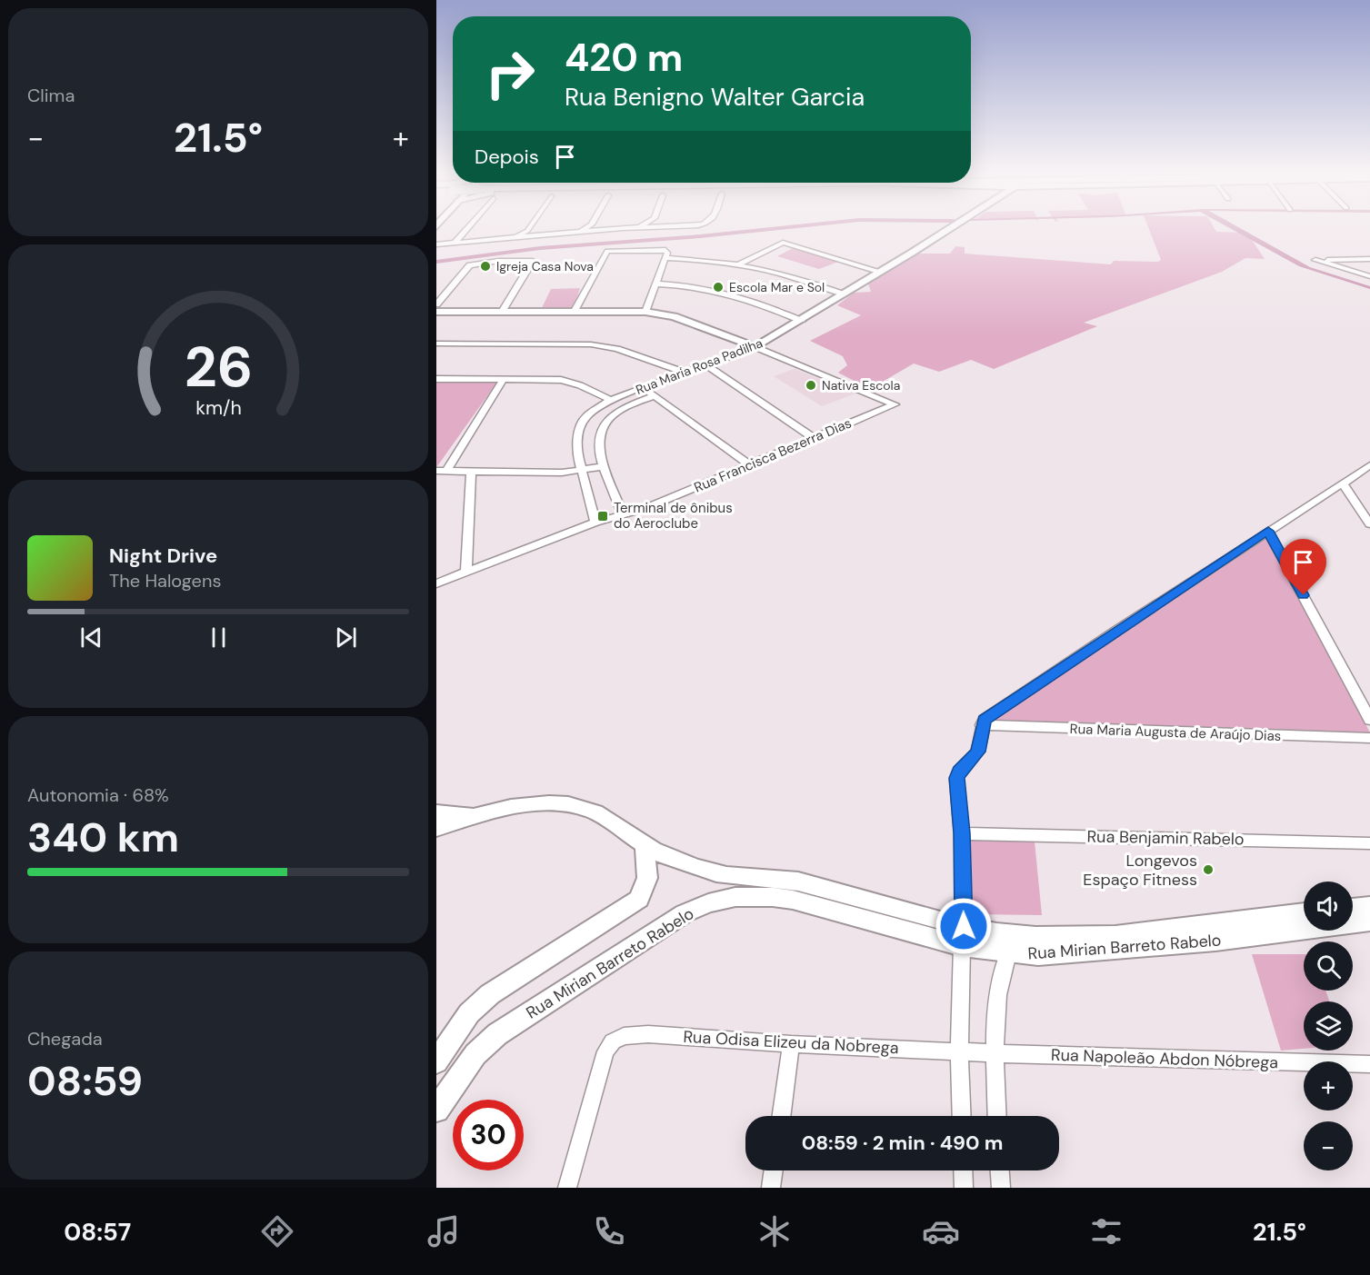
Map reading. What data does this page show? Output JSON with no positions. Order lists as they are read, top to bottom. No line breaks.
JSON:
{"streets":{"main road":["Rua Maria Rosa Padilha","Rua Mirian Barreto Rabelo"],"street":["Rua Francisca Bezerra Dias","Rua Maria Augusta de Araújo Dias","Rua Benjamin Rabelo","Rua Odisa Elizeu da Nobrega","Rua Napoleão Abdon Nóbrega"]},"crossings":[["Rua Maria Rosa Padilha","Rua Francisca Bezerra Dias"],["Rua Odisa Elizeu da Nobrega","Rua Napoleão Abdon Nóbrega"]],"places":{"other":["Igreja Casa Nova","Escola Mar e Sol","Nativa Escola","Longevos Espaço Fitness"],"transit":["Terminal de ônibus do Aeroclube"]},"page":{"tile":["Clima",["Autonomia · 68%","340 km"],["Chegada","08:59"]],"turn":["420 m","Rua Benigno Walter Garcia"],"heat":["−","21.5°","+"],"then":"Depois","song":["Night Drive","The Halogens"],"map_buttons":["+","−"],"limit":"30","trip":"08:59 · 2 min · 490 m","tabs":["08:57","21.5°"],"gauge":["26","km/h"]}}
